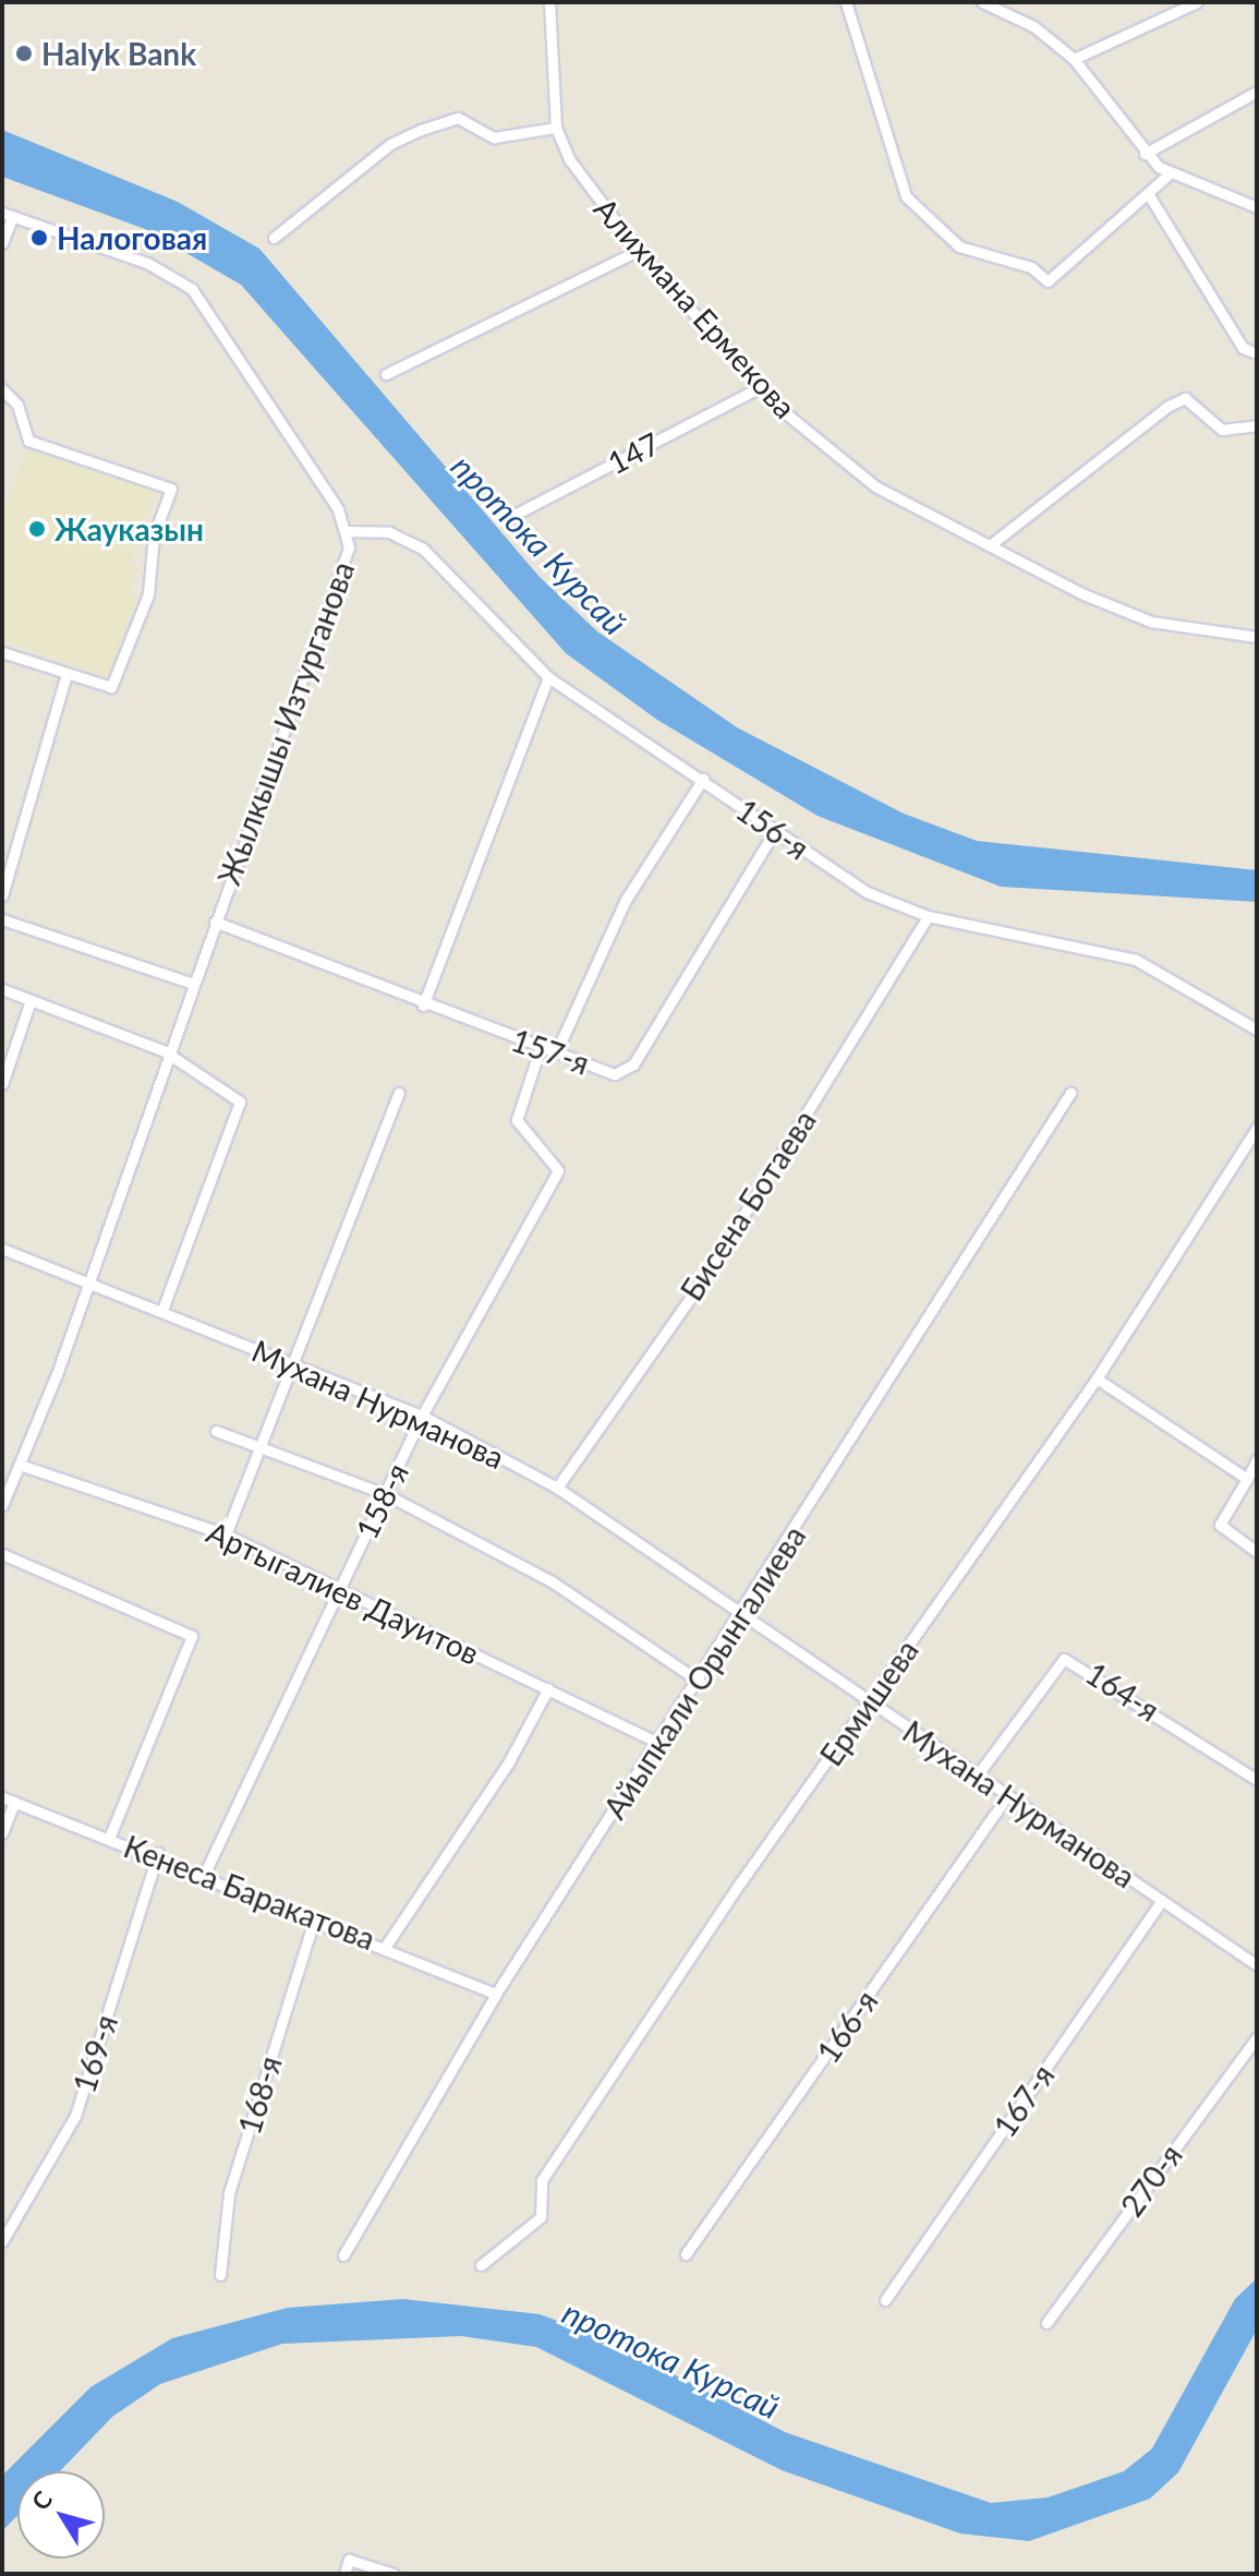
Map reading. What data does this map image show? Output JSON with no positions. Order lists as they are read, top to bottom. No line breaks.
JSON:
{"streets":{"street":["Алихмана Ермекова","147","Жылкышы Изтурганова","156-я","157-я","Бисена Ботаева","Мухана Нурманова","158-я","Артыгалиев Дауитов","Айыпкали Орынгалиева","164-я","Ермишева","Кенеса Баракатова","166-я","169-я","168-я","167-я","270-я"]},"crossings":[["Алихмана Ермекова","147"],["Жылкышы Изтурганова","156-я"],["Жылкышы Изтурганова","157-я"],["Жылкышы Изтурганова","Мухана Нурманова"],["Жылкышы Изтурганова","Артыгалиев Дауитов"],["156-я","157-я"],["156-я","Бисена Ботаева"],["157-я","158-я"],["Бисена Ботаева","Мухана Нурманова"],["Мухана Нурманова","158-я"],["Мухана Нурманова","Айыпкали Орынгалиева"],["Мухана Нурманова","164-я"],["Мухана Нурманова","Ермишева"],["Мухана Нурманова","166-я"],["Мухана Нурманова","167-я"],["158-я","Артыгалиев Дауитов"],["158-я","Кенеса Баракатова"],["Артыгалиев Дауитов","Айыпкали Орынгалиева"],["Айыпкали Орынгалиева","Кенеса Баракатова"],["Кенеса Баракатова","169-я"],["Кенеса Баракатова","168-я"]],"water":["протока Курсай"],"places":["Halyk Bank","Налоговая","Жауказын"],"north":"top left"}
